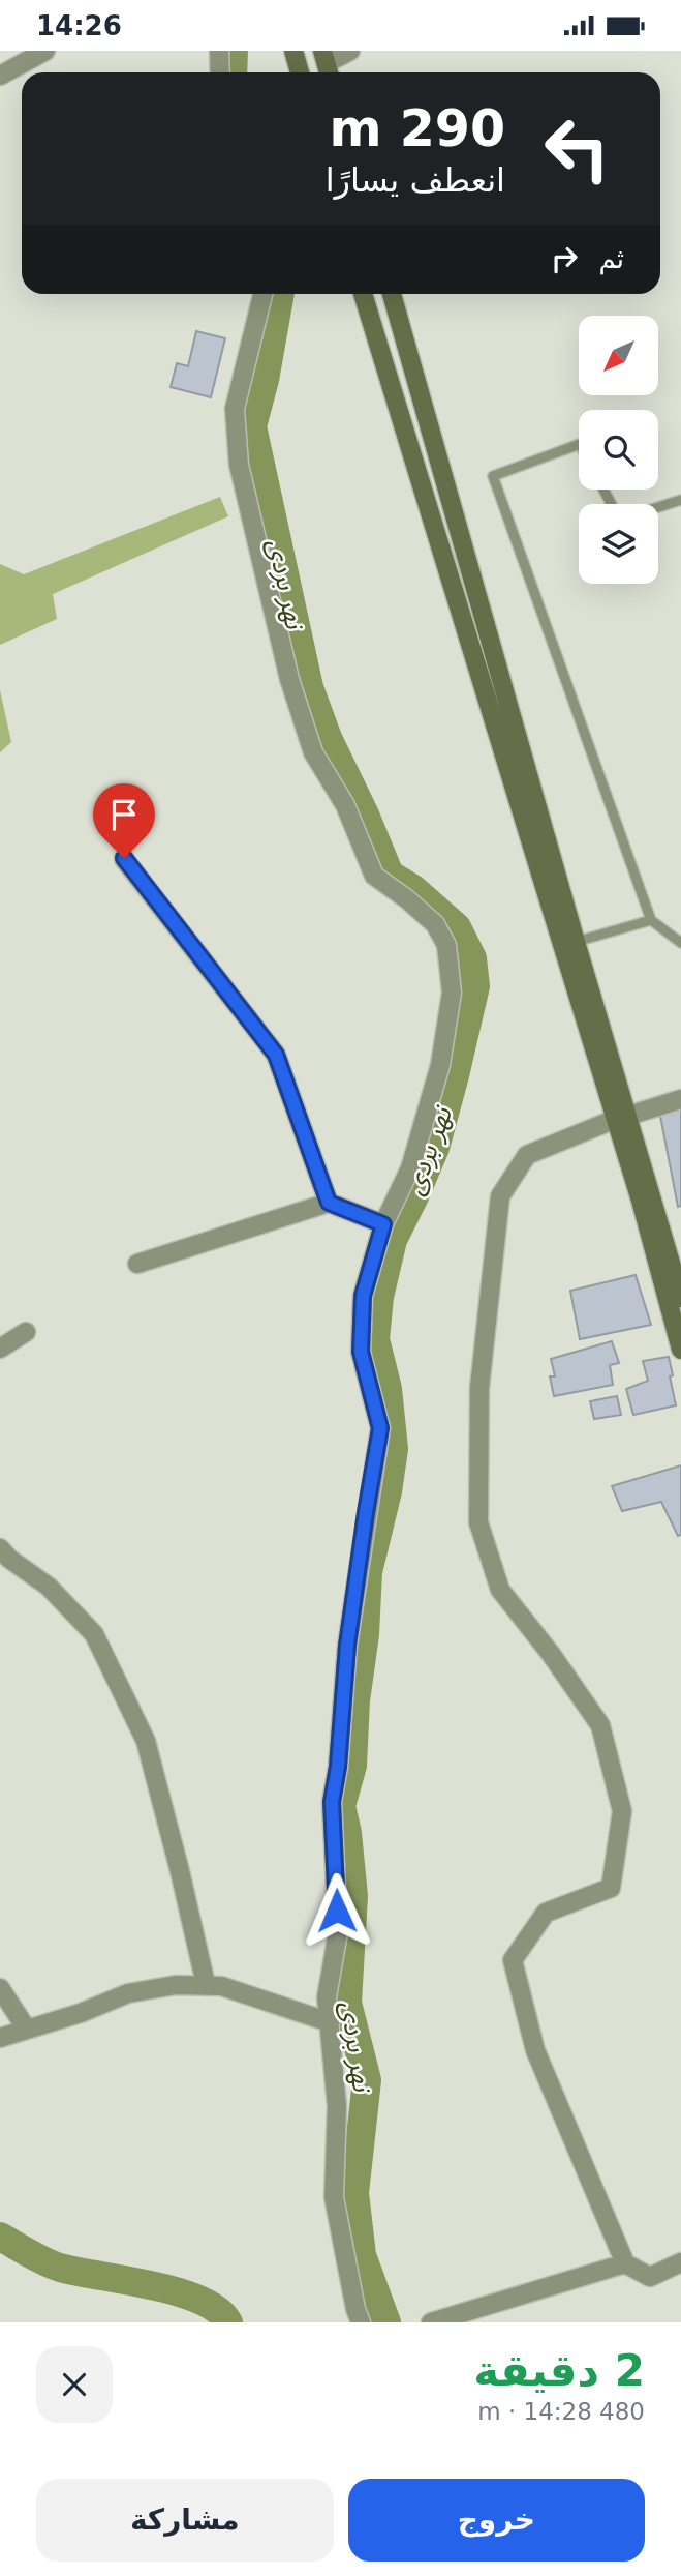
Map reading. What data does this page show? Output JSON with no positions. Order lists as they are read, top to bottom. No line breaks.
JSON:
{"water":["نهر بردى"],"north":"bottom left","page":{"status":"14:26","turn":["290 m","انعطف يسارًا"],"then":"ثم","heading":["2 دقيقة","480 m · 14:28"],"buttons":["خروج","مشاركة"]}}
